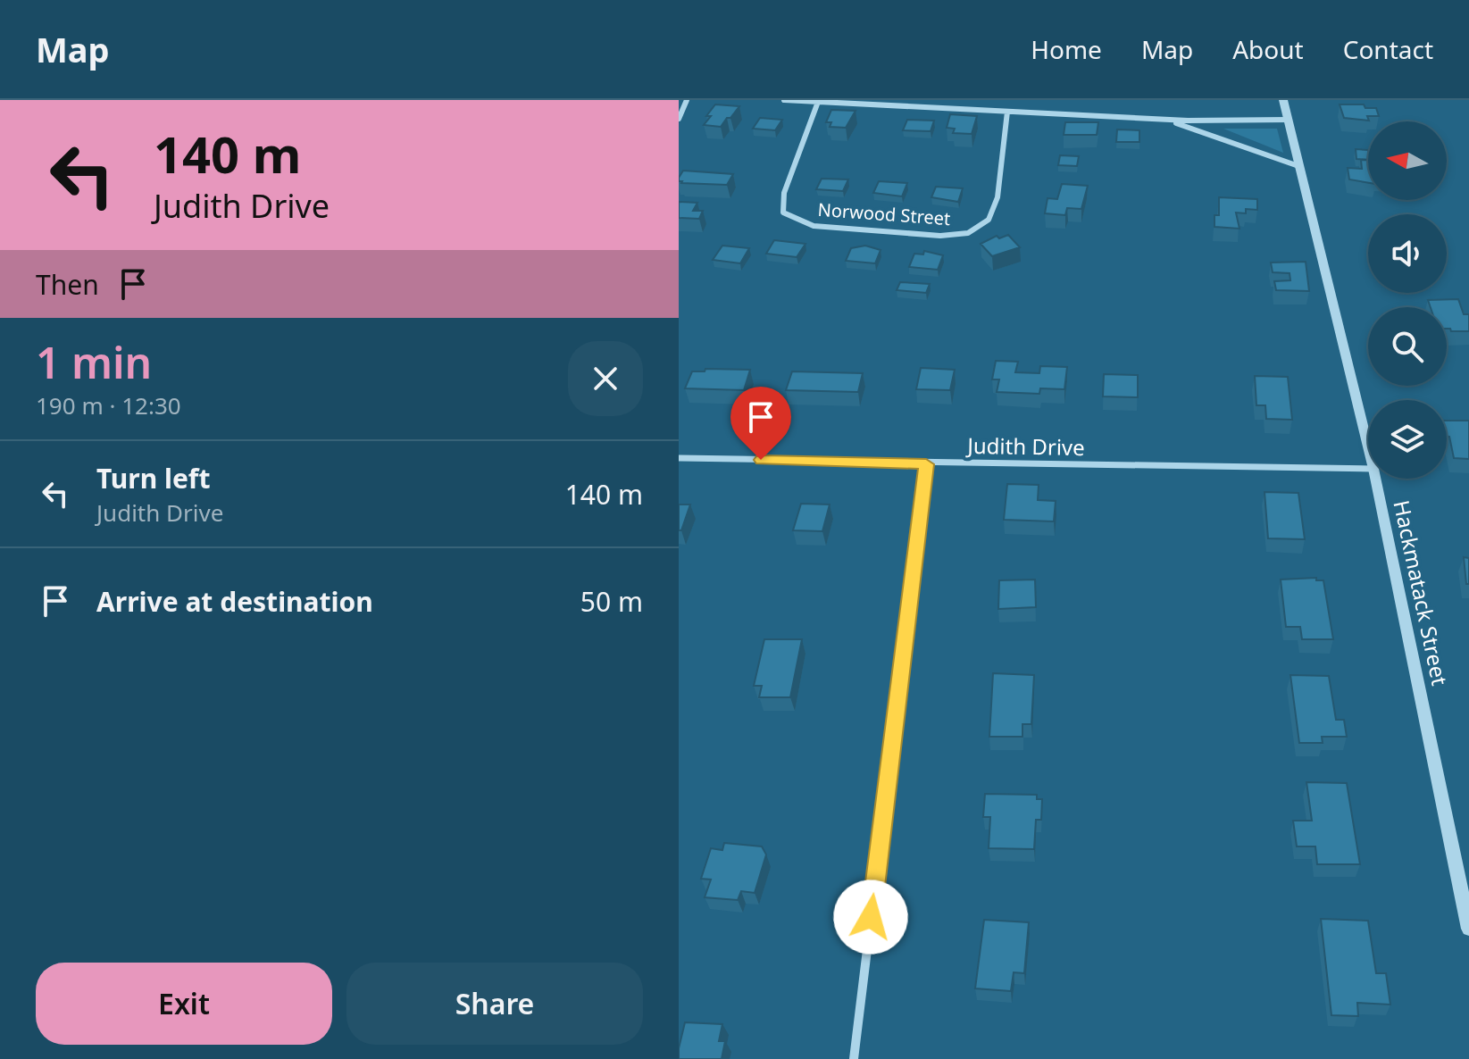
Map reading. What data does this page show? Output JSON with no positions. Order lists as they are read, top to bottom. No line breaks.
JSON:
{"streets":{"street":["Norwood Street","Judith Drive","Hackmatack Street"]},"north":"left","page":{"header":"Map","nav":["Home","Map","About","Contact"],"turn":["140 m","Judith Drive"],"then":"Then","heading":["1 min","190 m · 12:30"],"list":[{"name":"Turn left","note":"Judith Drive","value":"140 m"},{"name":"Arrive at destination","value":"50 m"}],"buttons":["Exit","Share"]}}
